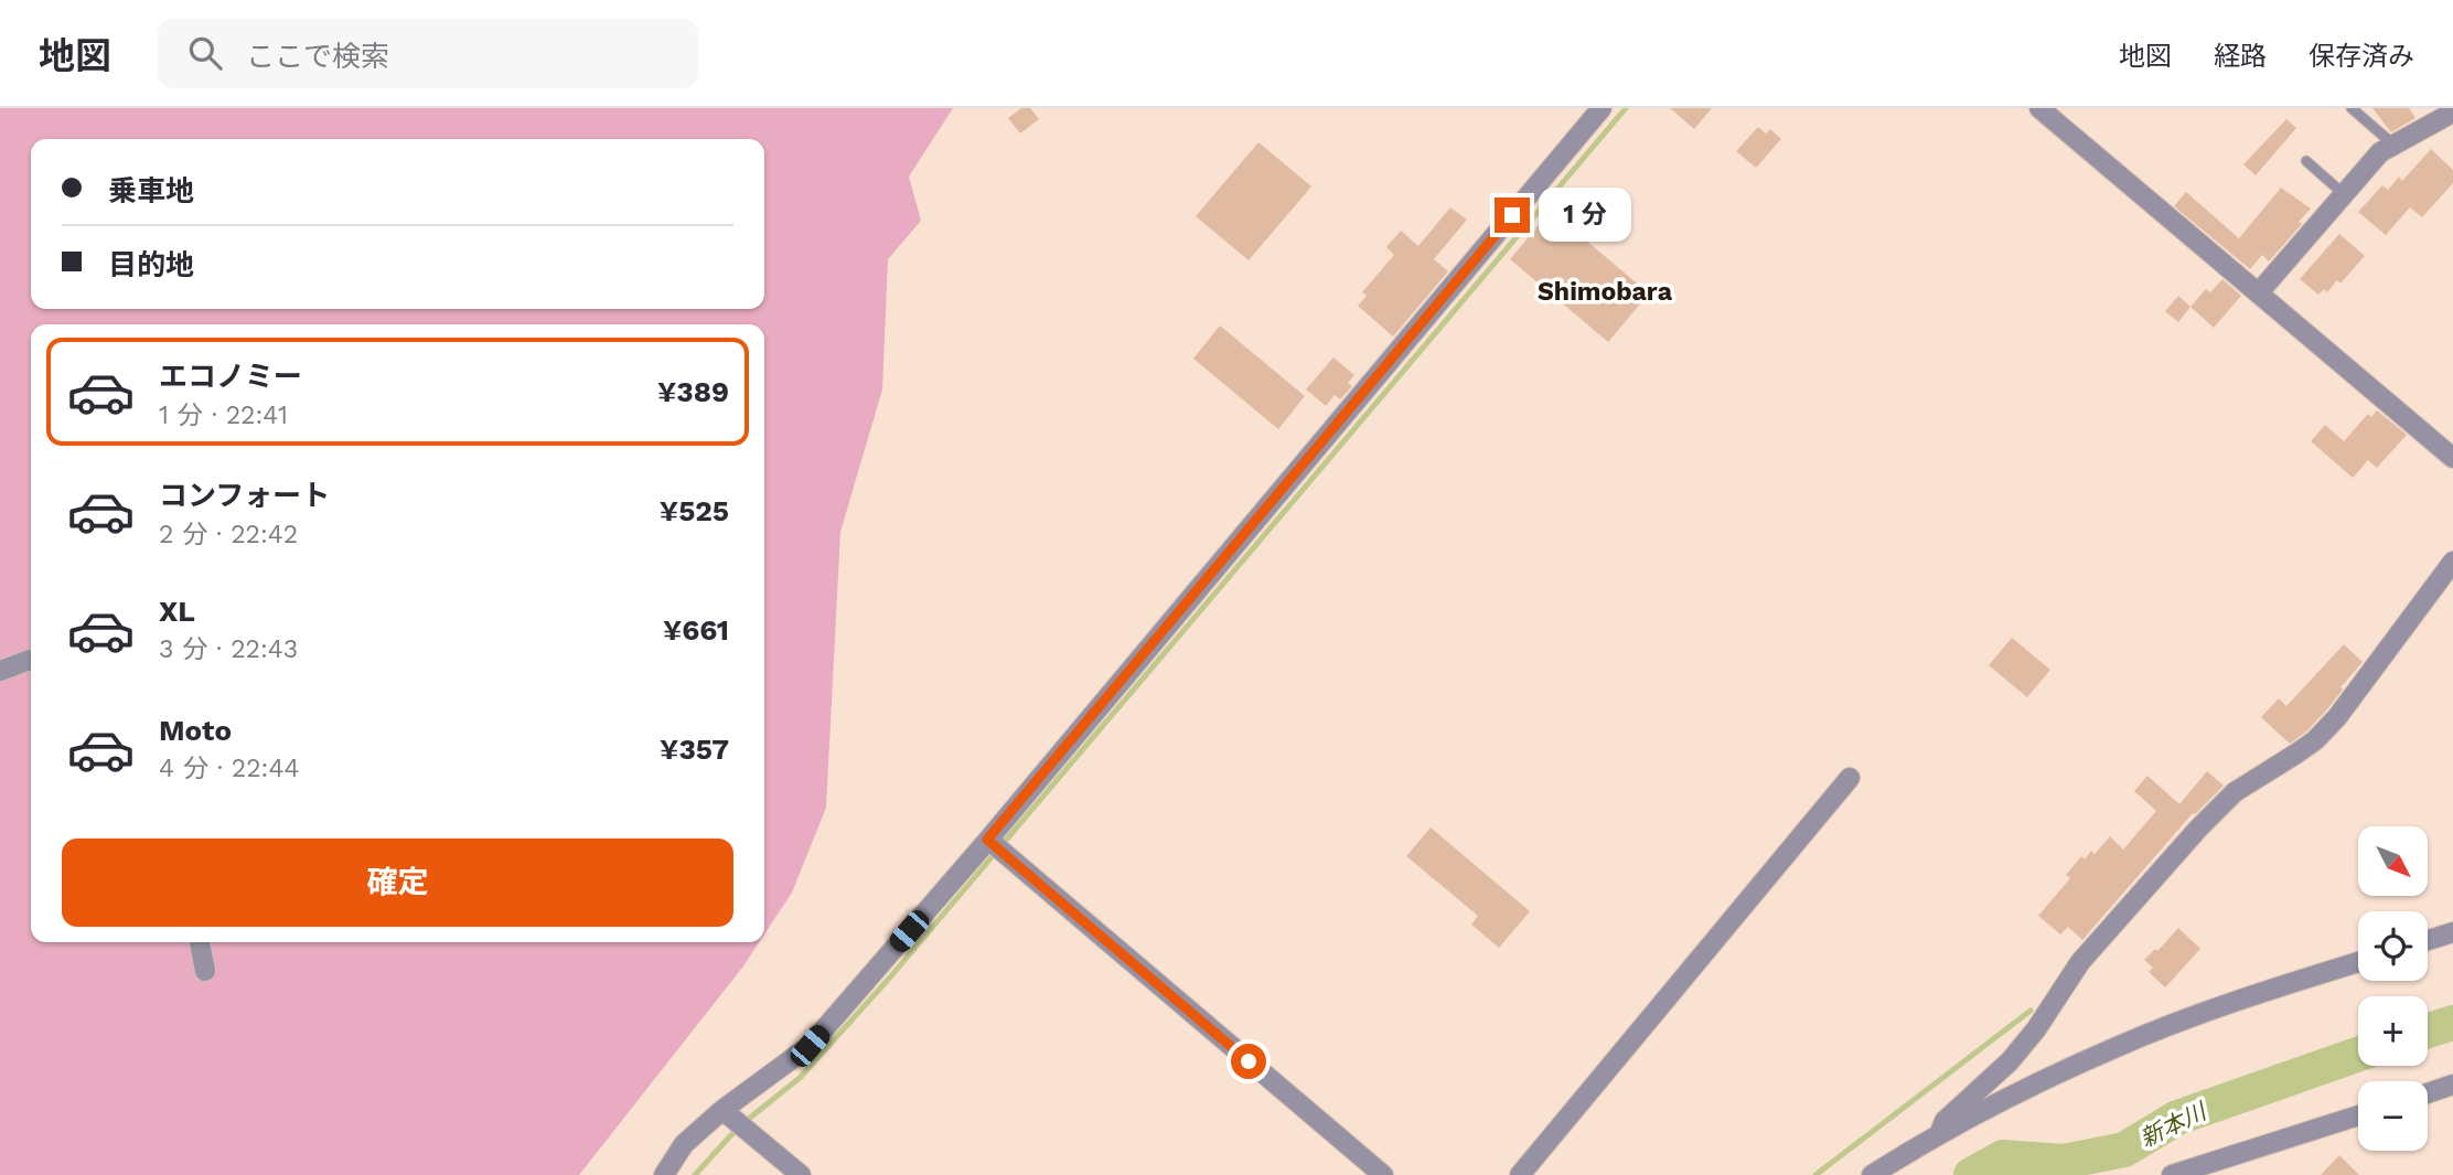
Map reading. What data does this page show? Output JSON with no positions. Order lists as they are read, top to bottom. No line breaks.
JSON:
{"districts":["Shimobara"],"water":["新本川"],"north":"bottom right","page":{"header":"地図","search":"ここで検索","nav":["地図","経路","保存済み"],"banner":["乗車地","目的地"],"bubble":"1 分","list":[{"name":"エコノミー","note":"1 分 · 22:41","value":"¥389"},{"name":"コンフォート","note":"2 分 · 22:42","value":"¥525"},{"name":"XL","note":"3 分 · 22:43","value":"¥661"},{"name":"Moto","note":"4 分 · 22:44","value":"¥357"}],"buttons":"確定","map_buttons":["+","−"]}}
